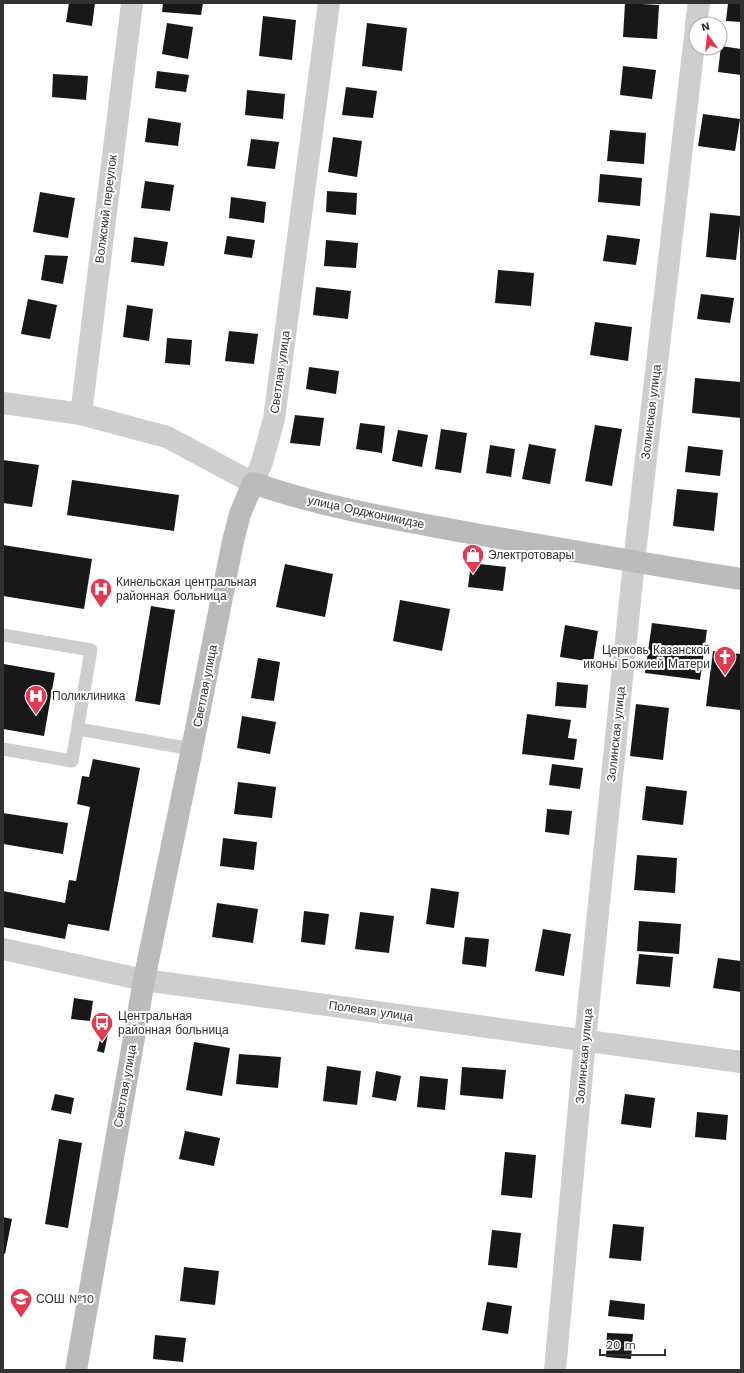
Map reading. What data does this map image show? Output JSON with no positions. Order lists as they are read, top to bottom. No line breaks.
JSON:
{"streets":{"main road":["Светлая улица","улица Орджоникидзе"],"street":["Волжский переулок","Золинская улица","Полевая улица"]},"crossings":[["Волжский переулок","улица Орджоникидзе"],["Светлая улица","улица Орджоникидзе"],["Светлая улица","Полевая улица"],["Золинская улица","улица Орджоникидзе"],["Золинская улица","Полевая улица"]],"places":{"shop":["Электротовары"],"hospital":["Кинельская центральная районная больница","Поликлиника"],"church":["Церковь Казанской иконы Божией Матери"],"bus stop":["Центральная районная больница"],"school or university":["СОШ №10"]},"scale_bar":"20 m","north":"top"}
